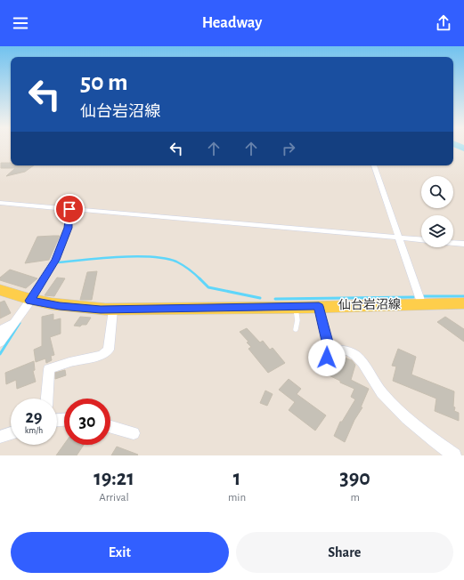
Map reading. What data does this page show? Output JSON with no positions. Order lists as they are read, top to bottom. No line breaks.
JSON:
{"streets":{"main road":["仙台岩沼線"]},"page":{"header":"Headway","turn":["50 m","仙台岩沼線"],"speed":"29 km/h","limit":"30","eta":["19:21","Arrival","1","min","390","m"],"buttons":["Exit","Share"]}}
